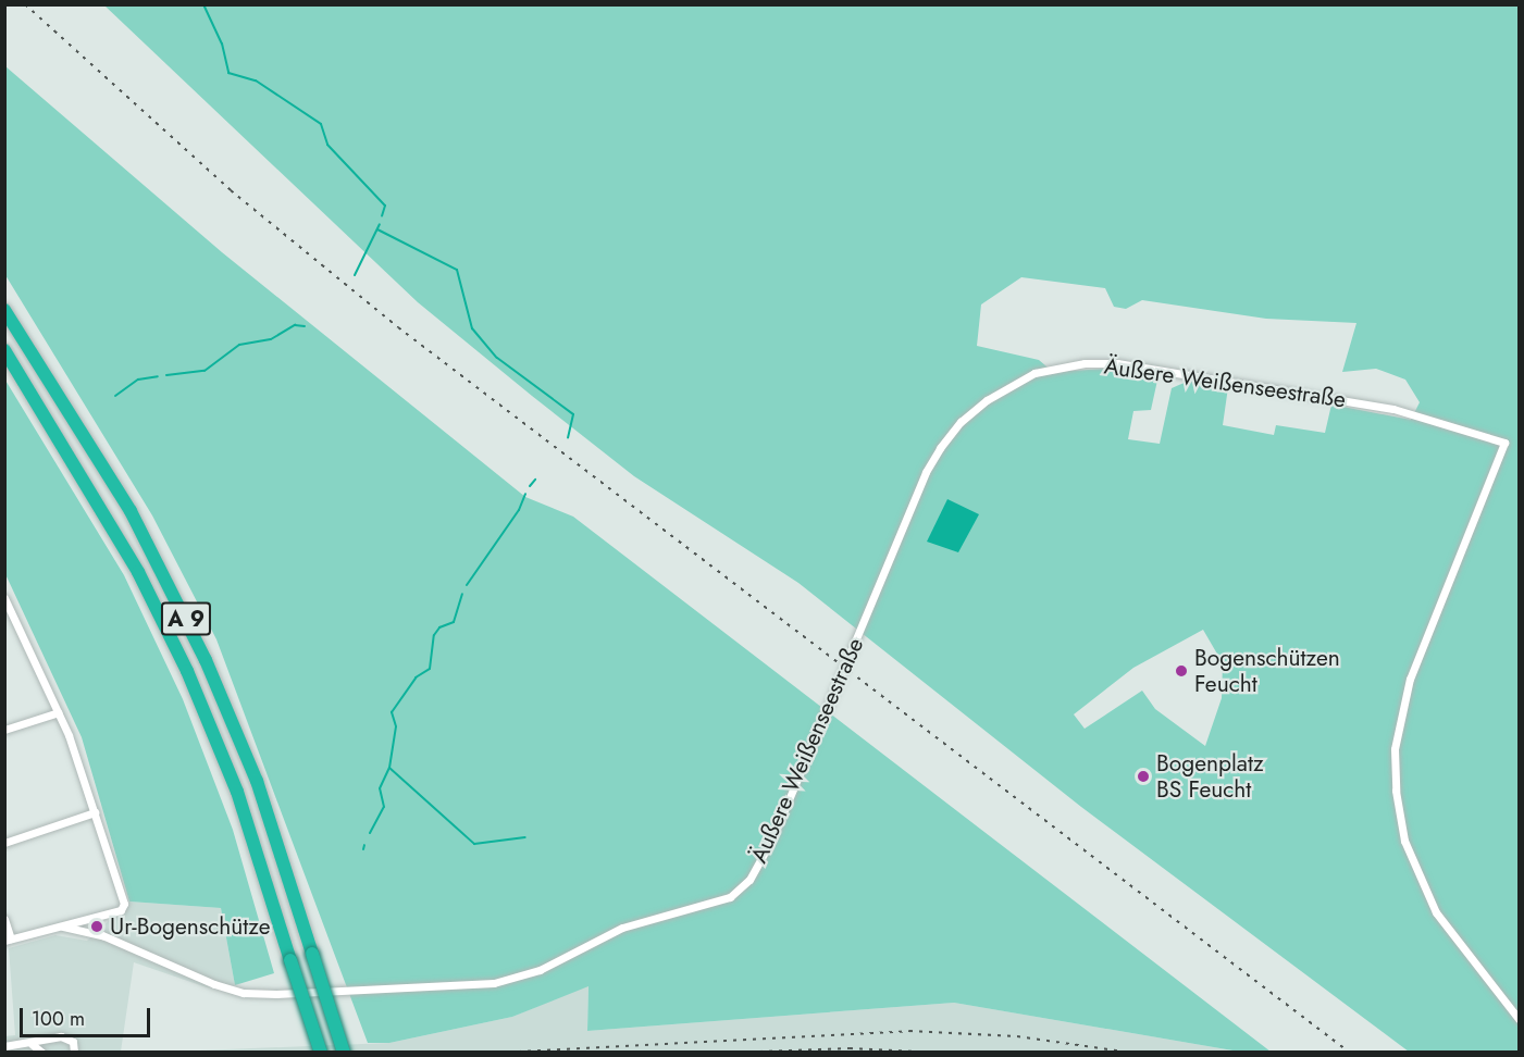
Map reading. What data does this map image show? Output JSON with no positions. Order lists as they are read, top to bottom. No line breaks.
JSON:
{"streets":{"highway":["A 9"],"street":["Äußere Weißenseestraße"]},"places":["Bogenschützen Feucht","Bogenplatz BS Feucht","Ur-Bogenschütze"],"scale_bar":"100 m"}
